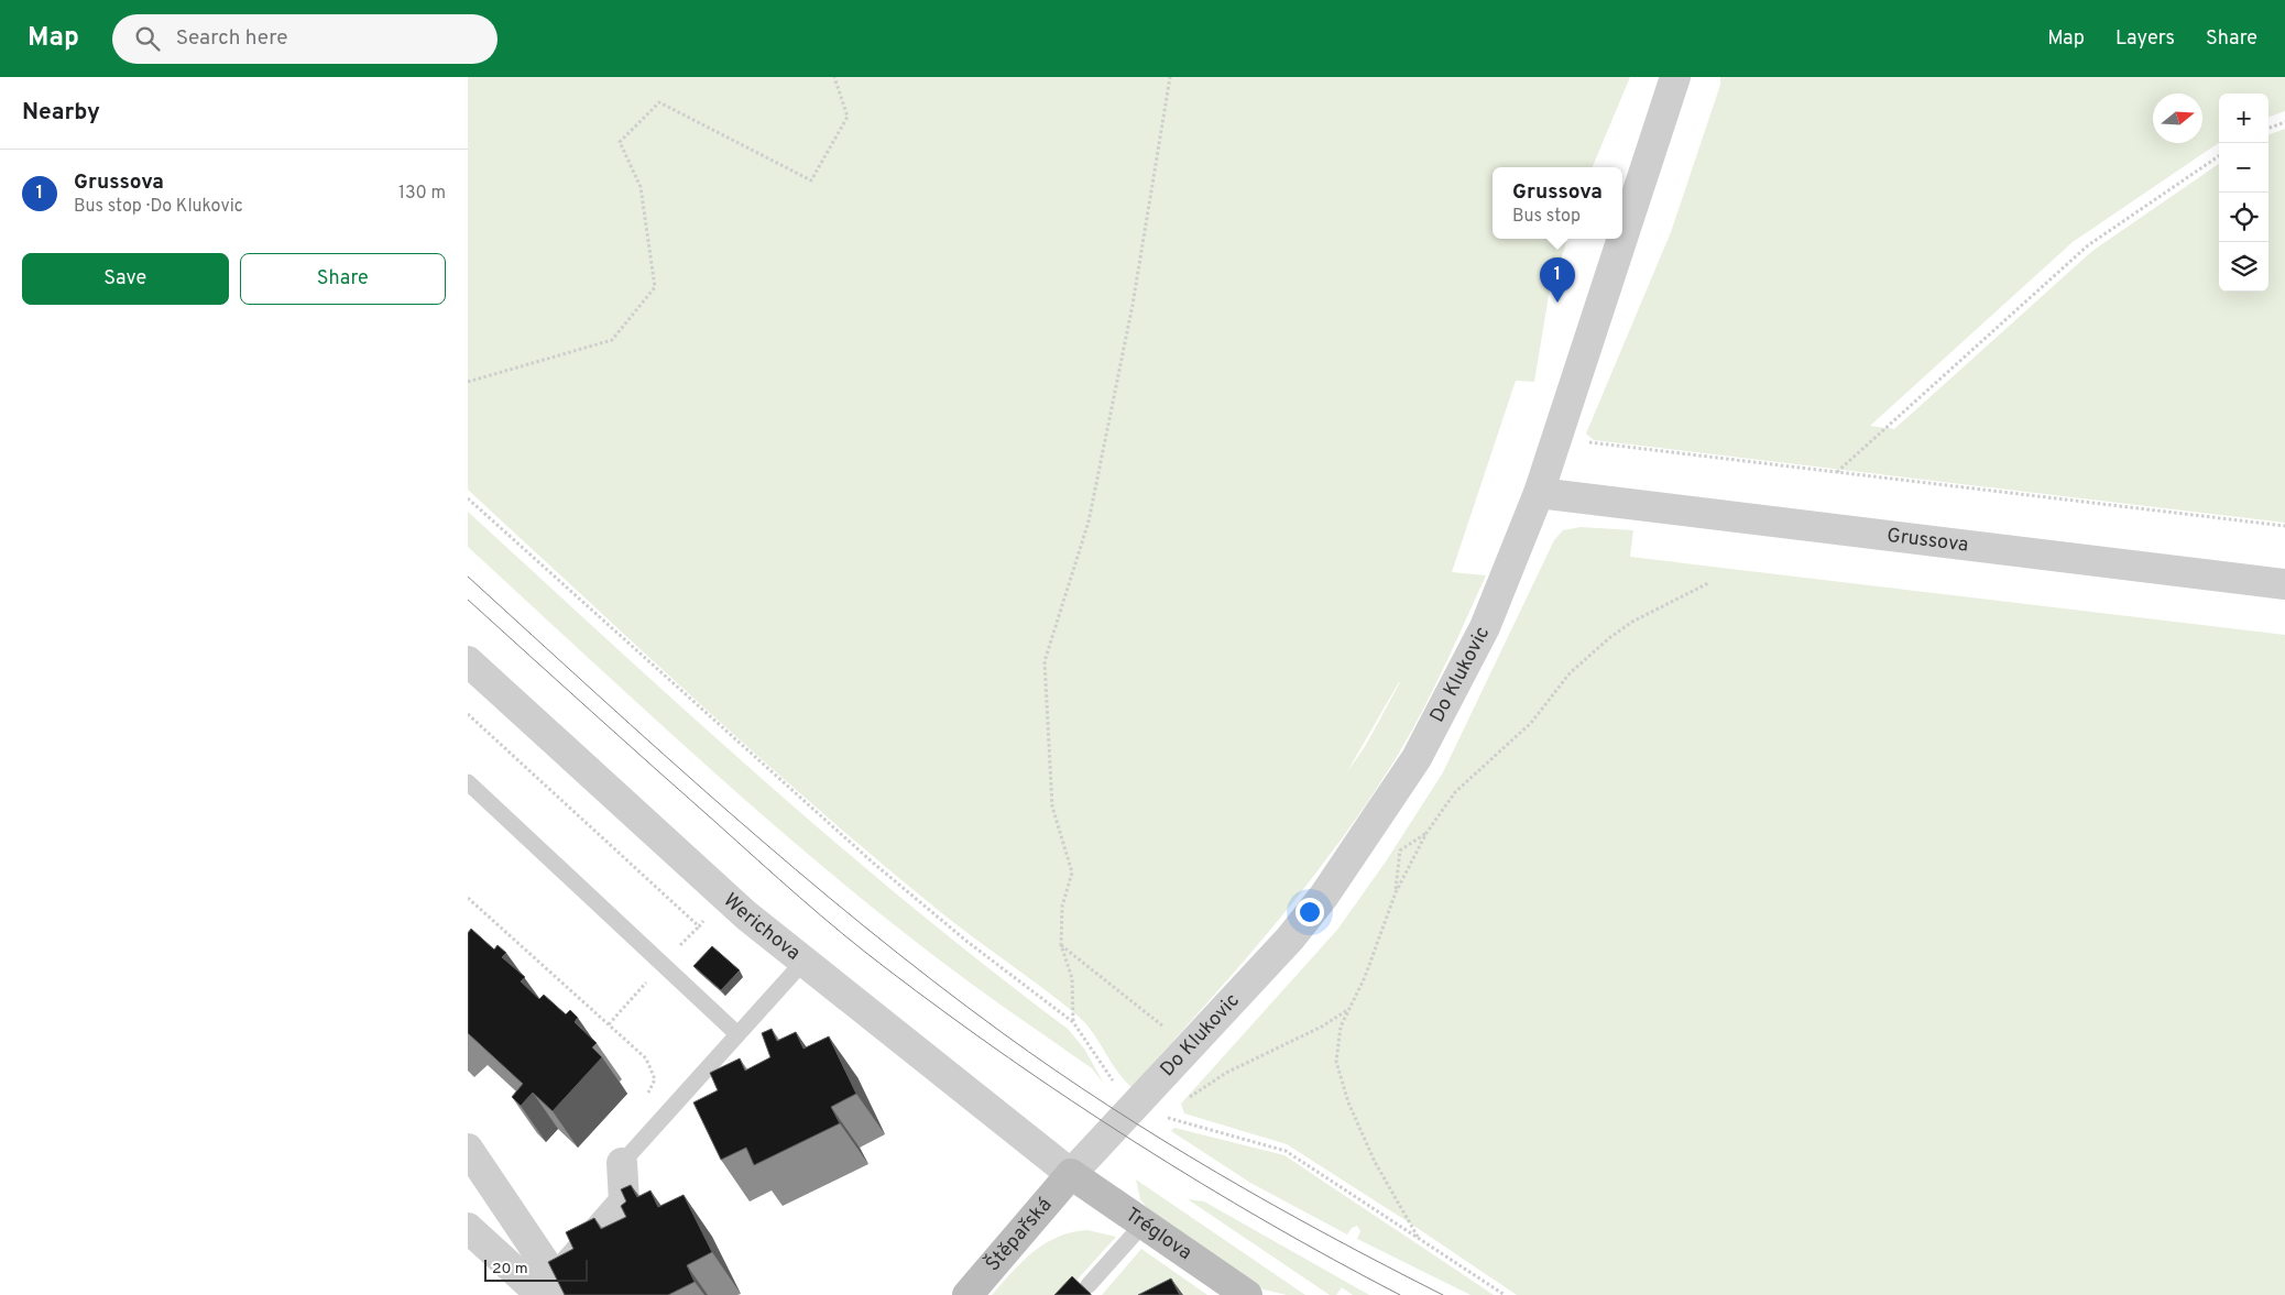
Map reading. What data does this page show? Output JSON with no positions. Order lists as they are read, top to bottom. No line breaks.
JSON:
{"streets":{"street":["Grussova","Do Klukovic","Werichova","Štěpařská","Tréglova"]},"crossings":[["Grussova","Do Klukovic"],["Do Klukovic","Werichova"],["Do Klukovic","Štěpařská"],["Do Klukovic","Tréglova"],["Werichova","Štěpařská"],["Werichova","Tréglova"],["Štěpařská","Tréglova"]],"scale_bar":"20 m","north":"right","page":{"header":"Map","search":"Search here","nav":["Map","Layers","Share"],"heading":"Nearby","map_buttons":["+","−"],"list":[{"mark":"1","name":"Grussova","note":"Bus stop · Do Klukovic","value":"130 m"}],"popup":["Grussova","Bus stop"],"buttons":["Save","Share"],"pins":"1","scale":"20 m"}}
